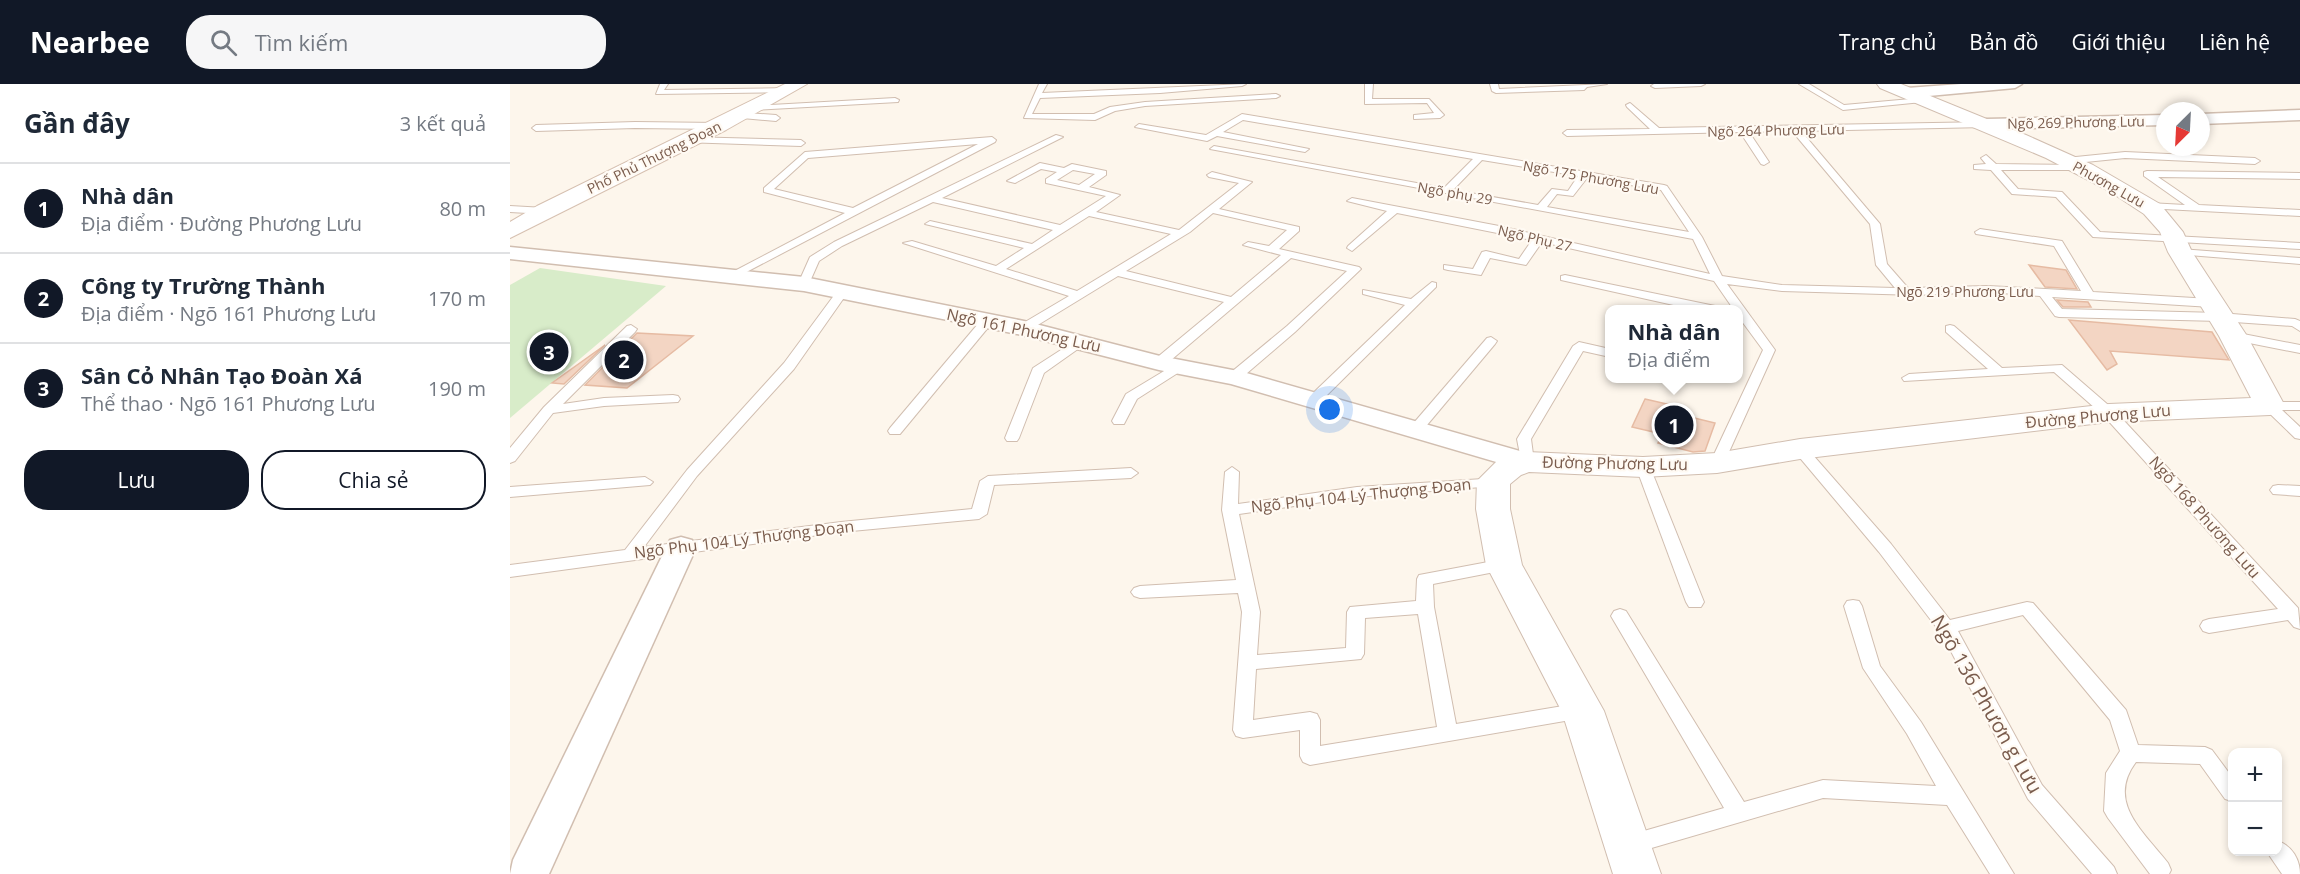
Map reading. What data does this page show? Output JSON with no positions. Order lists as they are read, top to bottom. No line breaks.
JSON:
{"streets":{"street":["Ngõ 269 Phương Lưu","Phố Phủ Thượng Đoạn","Phương Lưu","Ngõ 161 Phương Lưu","Đường Phương Lưu"],"lane":["Ngõ 264 Phương Lưu","Ngõ 175 Phương Lưu","Ngõ phụ 29","Ngõ Phụ 27","Ngõ 219 Phương Lưu","Ngõ Phụ 104 Lý Thượng Đoạn","Ngõ 168 Phương Lưu","Ngõ 136 Phươn g Lưu"]},"crossings":[["Ngõ 269 Phương Lưu","Ngõ 264 Phương Lưu"],["Ngõ 269 Phương Lưu","Phương Lưu"],["Ngõ 264 Phương Lưu","Phương Lưu"],["Ngõ 175 Phương Lưu","Ngõ phụ 29"],["Ngõ 175 Phương Lưu","Ngõ Phụ 27"],["Ngõ 175 Phương Lưu","Ngõ 219 Phương Lưu"],["Ngõ 175 Phương Lưu","Đường Phương Lưu"],["Phương Lưu","Ngõ 219 Phương Lưu"],["Phương Lưu","Đường Phương Lưu"],["Ngõ Phụ 27","Ngõ 219 Phương Lưu"],["Ngõ 161 Phương Lưu","Đường Phương Lưu"],["Đường Phương Lưu","Ngõ Phụ 104 Lý Thượng Đoạn"],["Đường Phương Lưu","Ngõ 168 Phương Lưu"],["Đường Phương Lưu","Ngõ 136 Phươn g Lưu"]],"north":"bottom left","page":{"header":"Nearbee","search":"Tìm kiếm","nav":["Trang chủ","Bản đồ","Giới thiệu","Liên hệ"],"heading":["Gần đây","3 kết quả"],"list":[{"mark":"1","name":"Nhà dân","note":"Địa điểm · Đường Phương Lưu","value":"80 m"},{"mark":"2","name":"Công ty Trường Thành","note":"Địa điểm · Ngõ 161 Phương Lưu","value":"170 m"},{"mark":"3","name":"Sân Cỏ Nhân Tạo Đoàn Xá","note":"Thể thao · Ngõ 161 Phương Lưu","value":"190 m"}],"popup":["Nhà dân","Địa điểm"],"pins":["3","2","1"],"buttons":["Lưu","Chia sẻ"],"map_buttons":["+","−"]}}
